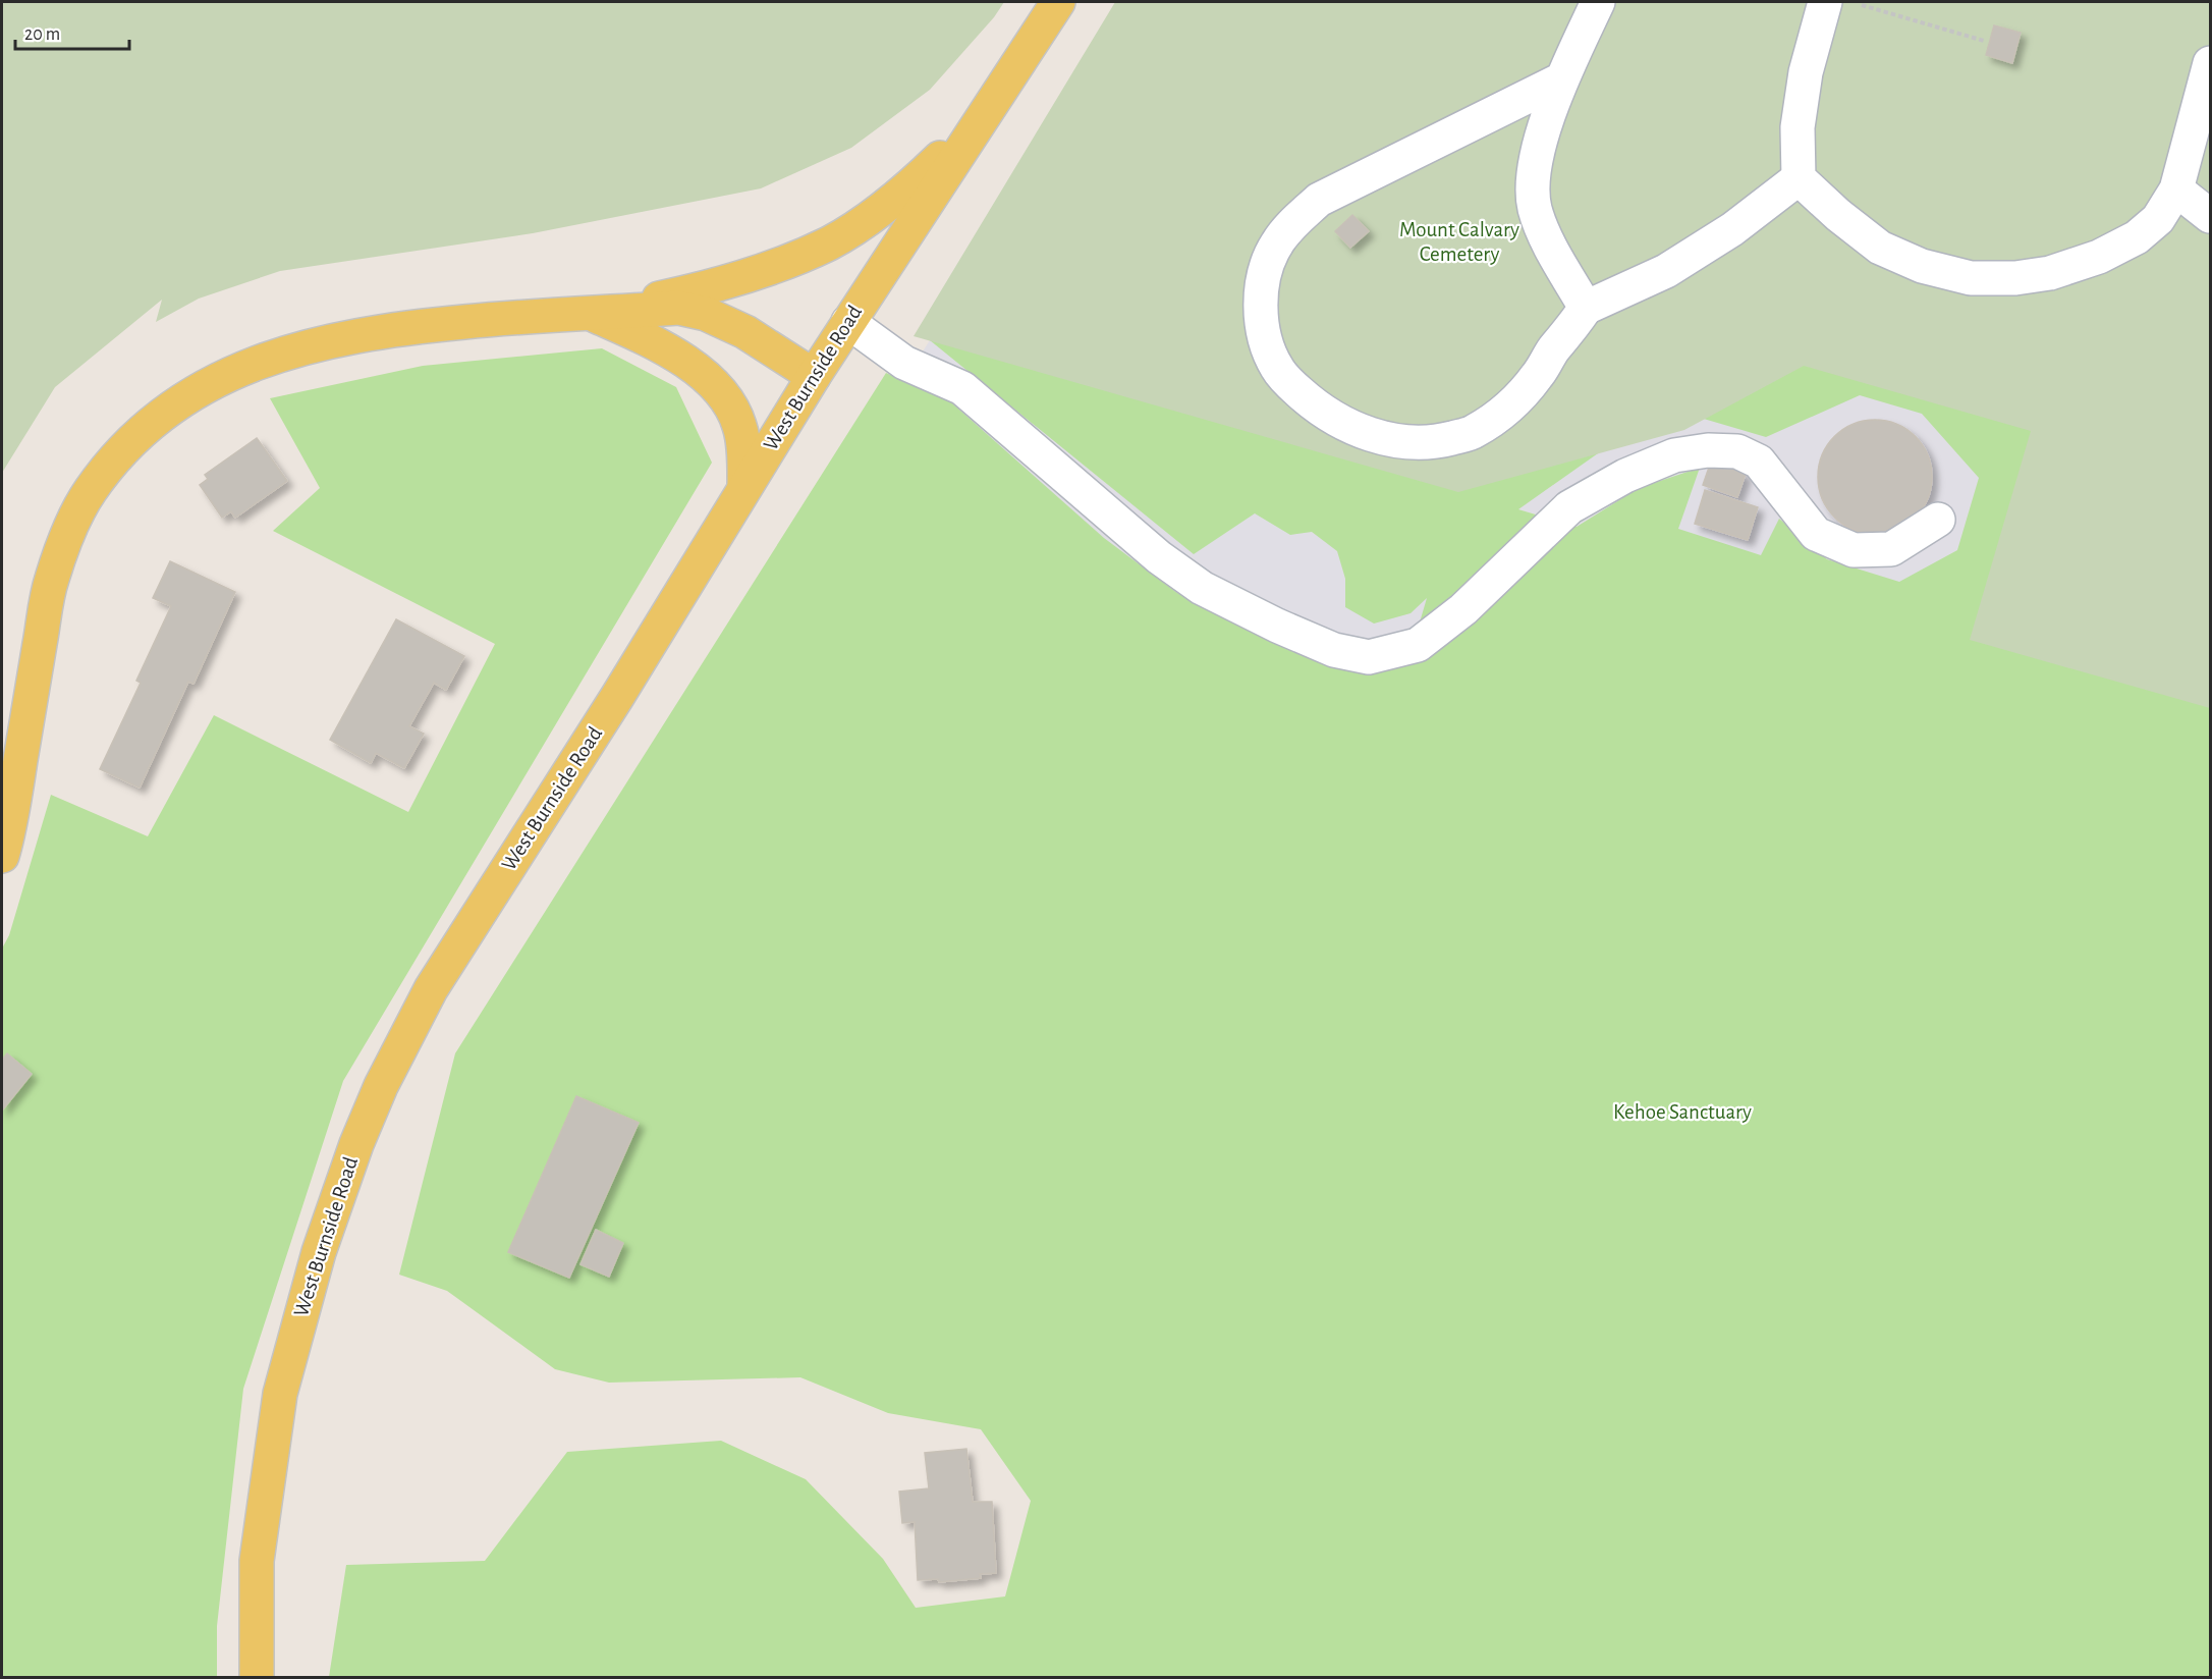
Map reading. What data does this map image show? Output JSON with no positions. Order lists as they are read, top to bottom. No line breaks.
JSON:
{"streets":{"main road":["West Burnside Road"]},"parks":["Mount Calvary Cemetery","Kehoe Sanctuary"],"scale_bar":"20 m"}
